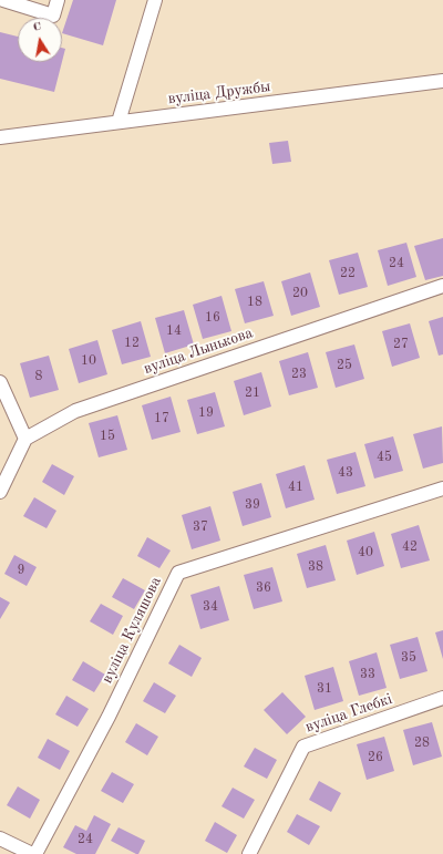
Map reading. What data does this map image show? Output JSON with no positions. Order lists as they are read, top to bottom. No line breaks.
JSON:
{"streets":{"street":["вуліца Дружбы","вуліца Лынькова","вуліца Куляшова","вуліца Глебкі"]},"house_numbers":["24","22","20","18","16","14","12","27","10","25","23","8","21","19","17","15","45","43","41","39","37","42","40","38","9","36","34","35","33","31","28","26","24"],"north":"top"}
